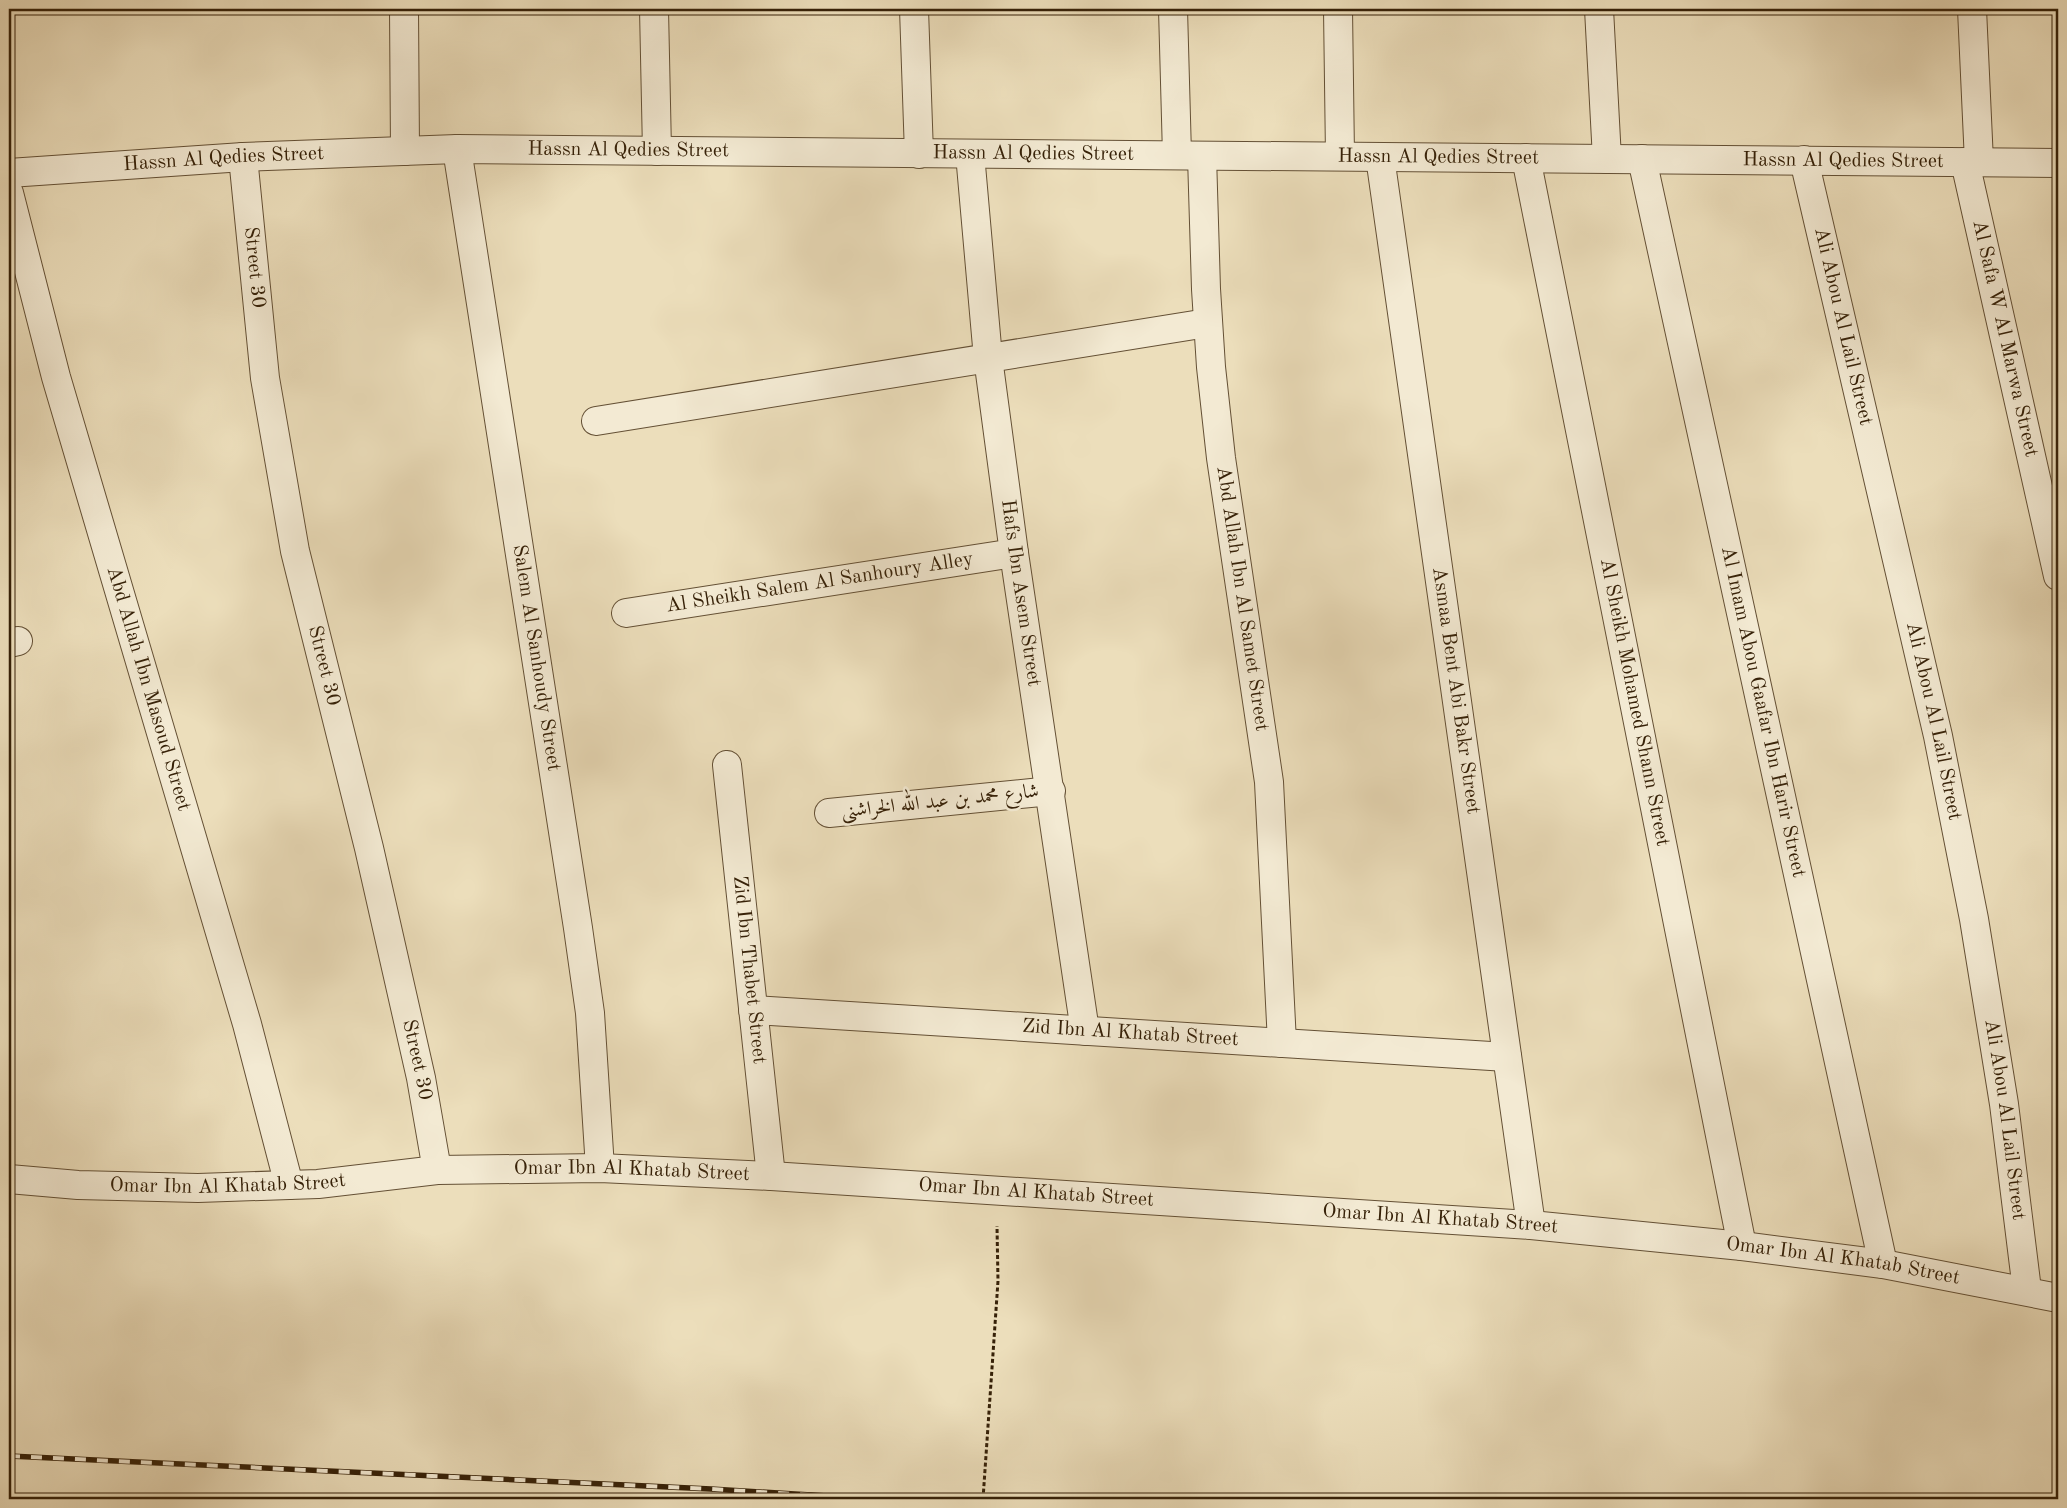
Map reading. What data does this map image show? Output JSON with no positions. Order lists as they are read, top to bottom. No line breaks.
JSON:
{"streets":{"street":["Hassn Al Qedies Street","Street 30","Ali Abou Al Lail Street","Al Safa W Al Marwa Street","Al Sheikh Salem Al Sanhoury Alley","Hafs Ibn Asem Street","Abd Allah Ibn Al Samet Street","Salem Al Sanhoudy Street","Abd Allah Ibn Masoud Street","Asmaa Bent Abi Bakr Street","Al Sheikh Mohamed Shann Street","Al Imam Abou Gaafar Ibn Harir Street","شارع محمد بن عبد الله الخراشنى","Zid Ibn Thabet Street","Zid Ibn Al Khatab Street","Omar Ibn Al Khatab Street"]},"crossings":[["Hassn Al Qedies Street","Street 30"],["Hassn Al Qedies Street","Ali Abou Al Lail Street"],["Hassn Al Qedies Street","Al Safa W Al Marwa Street"],["Hassn Al Qedies Street","Hafs Ibn Asem Street"],["Hassn Al Qedies Street","Abd Allah Ibn Al Samet Street"],["Hassn Al Qedies Street","Salem Al Sanhoudy Street"],["Hassn Al Qedies Street","Asmaa Bent Abi Bakr Street"],["Hassn Al Qedies Street","Al Sheikh Mohamed Shann Street"],["Hassn Al Qedies Street","Al Imam Abou Gaafar Ibn Harir Street"],["Street 30","Omar Ibn Al Khatab Street"],["Ali Abou Al Lail Street","Omar Ibn Al Khatab Street"],["Al Sheikh Salem Al Sanhoury Alley","Hafs Ibn Asem Street"],["Hafs Ibn Asem Street","شارع محمد بن عبد الله الخراشنى"],["Hafs Ibn Asem Street","Zid Ibn Al Khatab Street"],["Abd Allah Ibn Al Samet Street","Zid Ibn Al Khatab Street"],["Salem Al Sanhoudy Street","Omar Ibn Al Khatab Street"],["Abd Allah Ibn Masoud Street","Omar Ibn Al Khatab Street"],["Asmaa Bent Abi Bakr Street","Zid Ibn Al Khatab Street"],["Asmaa Bent Abi Bakr Street","Omar Ibn Al Khatab Street"],["Al Sheikh Mohamed Shann Street","Omar Ibn Al Khatab Street"],["Al Imam Abou Gaafar Ibn Harir Street","Omar Ibn Al Khatab Street"],["Zid Ibn Thabet Street","Zid Ibn Al Khatab Street"],["Zid Ibn Thabet Street","Omar Ibn Al Khatab Street"]]}
